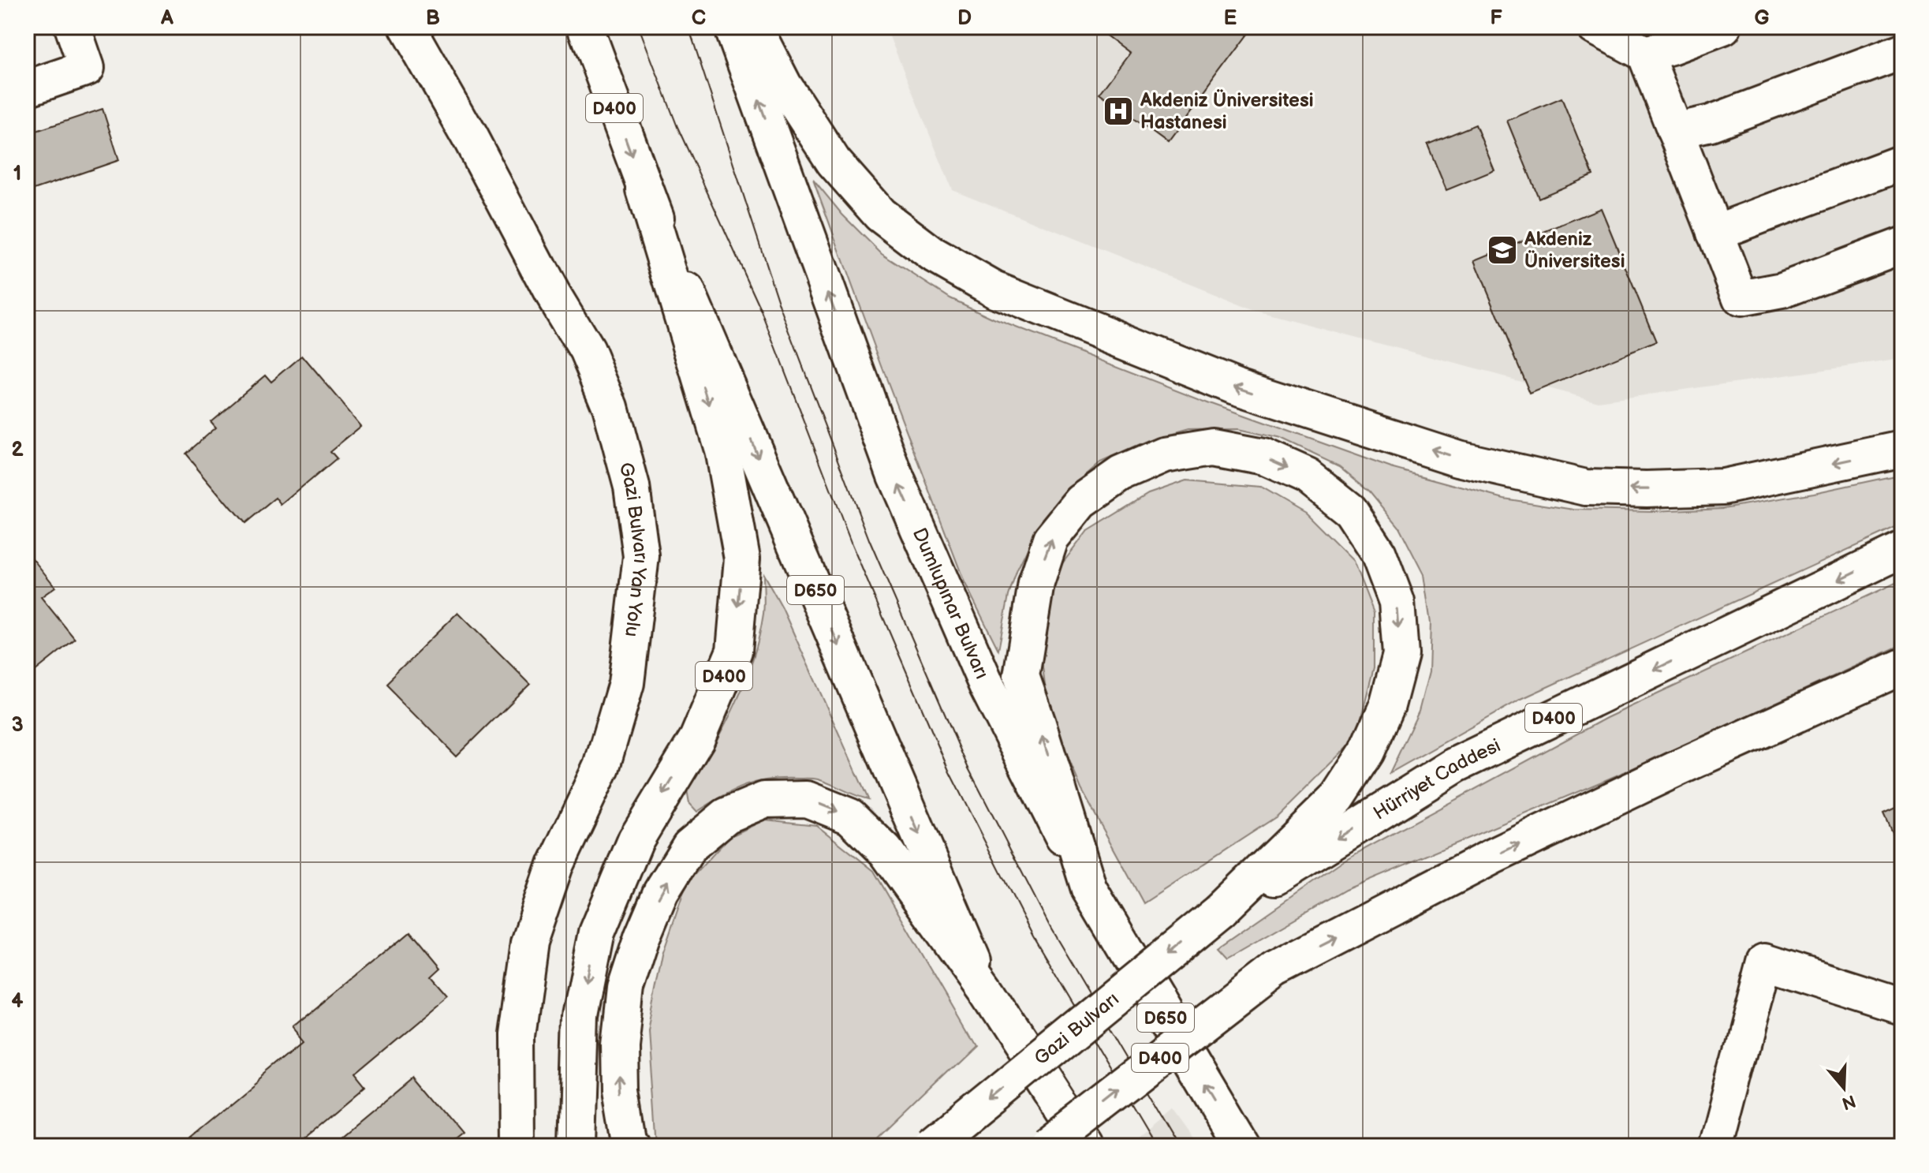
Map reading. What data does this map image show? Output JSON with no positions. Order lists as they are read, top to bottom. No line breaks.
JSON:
{"streets":{"main road":["D400","Gazi Bulvarı Yan Yolu","D650","Dumlupınar Bulvarı","Hürriyet Caddesi","Gazi Bulvarı"]},"crossings":[["D400","D650"],["Hürriyet Caddesi","Gazi Bulvarı"]],"places":{"hospital":["Akdeniz Üniversitesi Hastanesi"],"school or university":["Akdeniz Üniversitesi"]},"north":"bottom","grid":{"columns":["A","B","C","D","E","F","G"],"rows":["1","2","3","4"]}}
